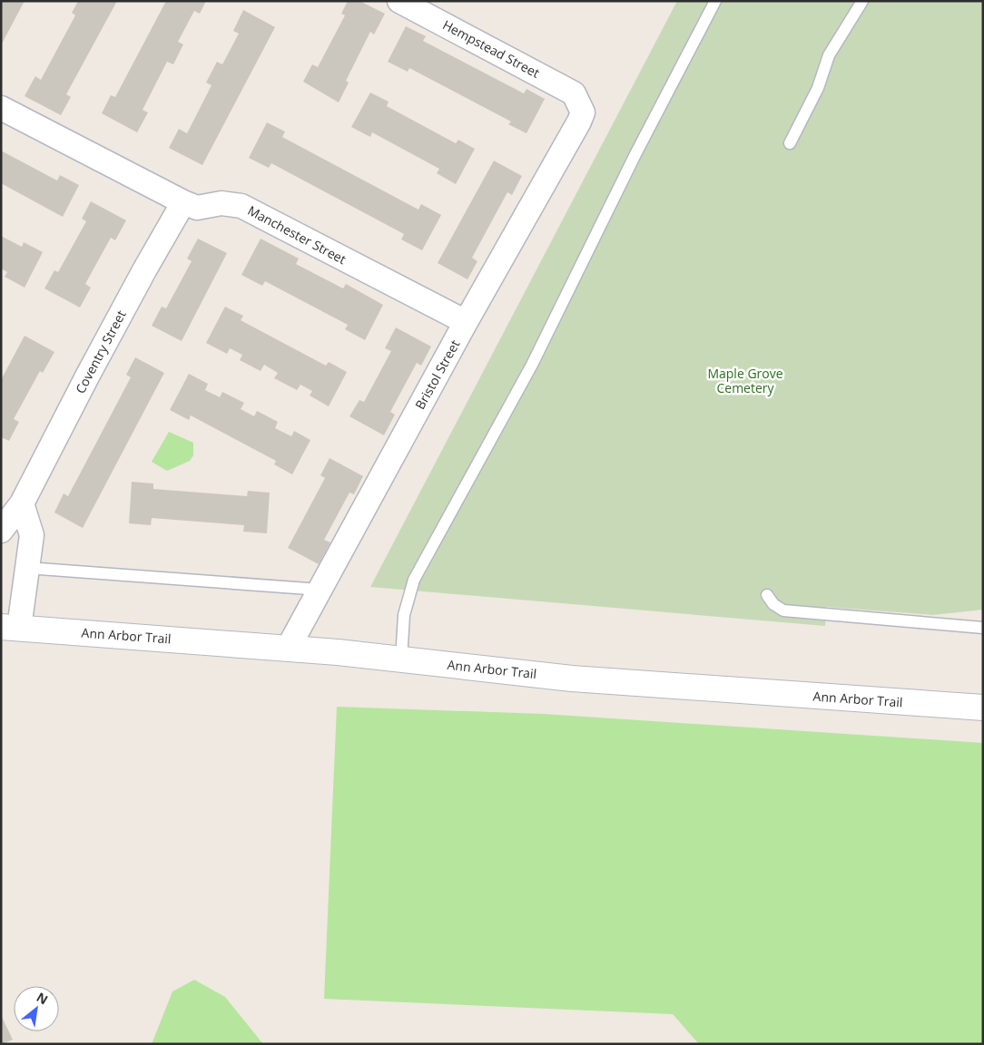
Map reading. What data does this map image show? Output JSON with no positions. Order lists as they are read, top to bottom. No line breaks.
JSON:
{"streets":{"street":["Hempstead Street","Manchester Street","Coventry Street","Bristol Street","Ann Arbor Trail"]},"crossings":[["Hempstead Street","Bristol Street"],["Manchester Street","Coventry Street"],["Manchester Street","Bristol Street"],["Bristol Street","Ann Arbor Trail"]],"parks":["Maple Grove Cemetery"],"north":"top right"}
